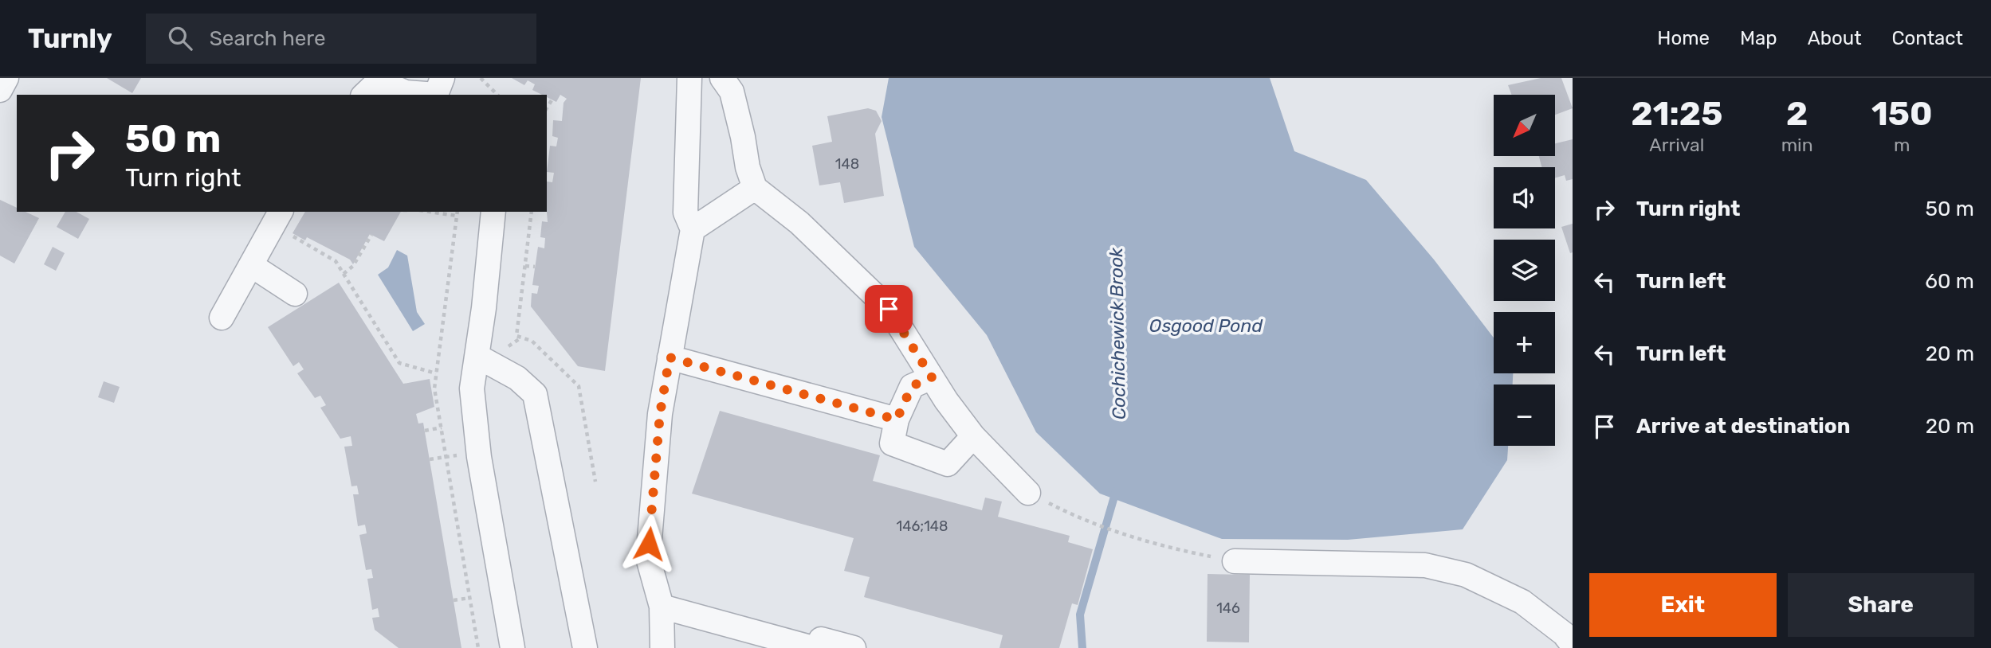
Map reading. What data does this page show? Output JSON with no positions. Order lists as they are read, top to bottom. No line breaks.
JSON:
{"water":["Osgood Pond","Cochichewick Brook"],"house_numbers":["148","146;148","146"],"north":"bottom left","page":{"header":"Turnly","search":"Search here","nav":["Home","Map","About","Contact"],"eta":["21:25","Arrival","2","min","150","m"],"map_buttons":["+","−"],"turn":["50 m","Turn right"],"list":[{"name":"Turn right","value":"50 m"},{"name":"Turn left","value":"60 m"},{"name":"Turn left","value":"20 m"},{"name":"Arrive at destination","value":"20 m"}],"buttons":["Exit","Share"]}}
